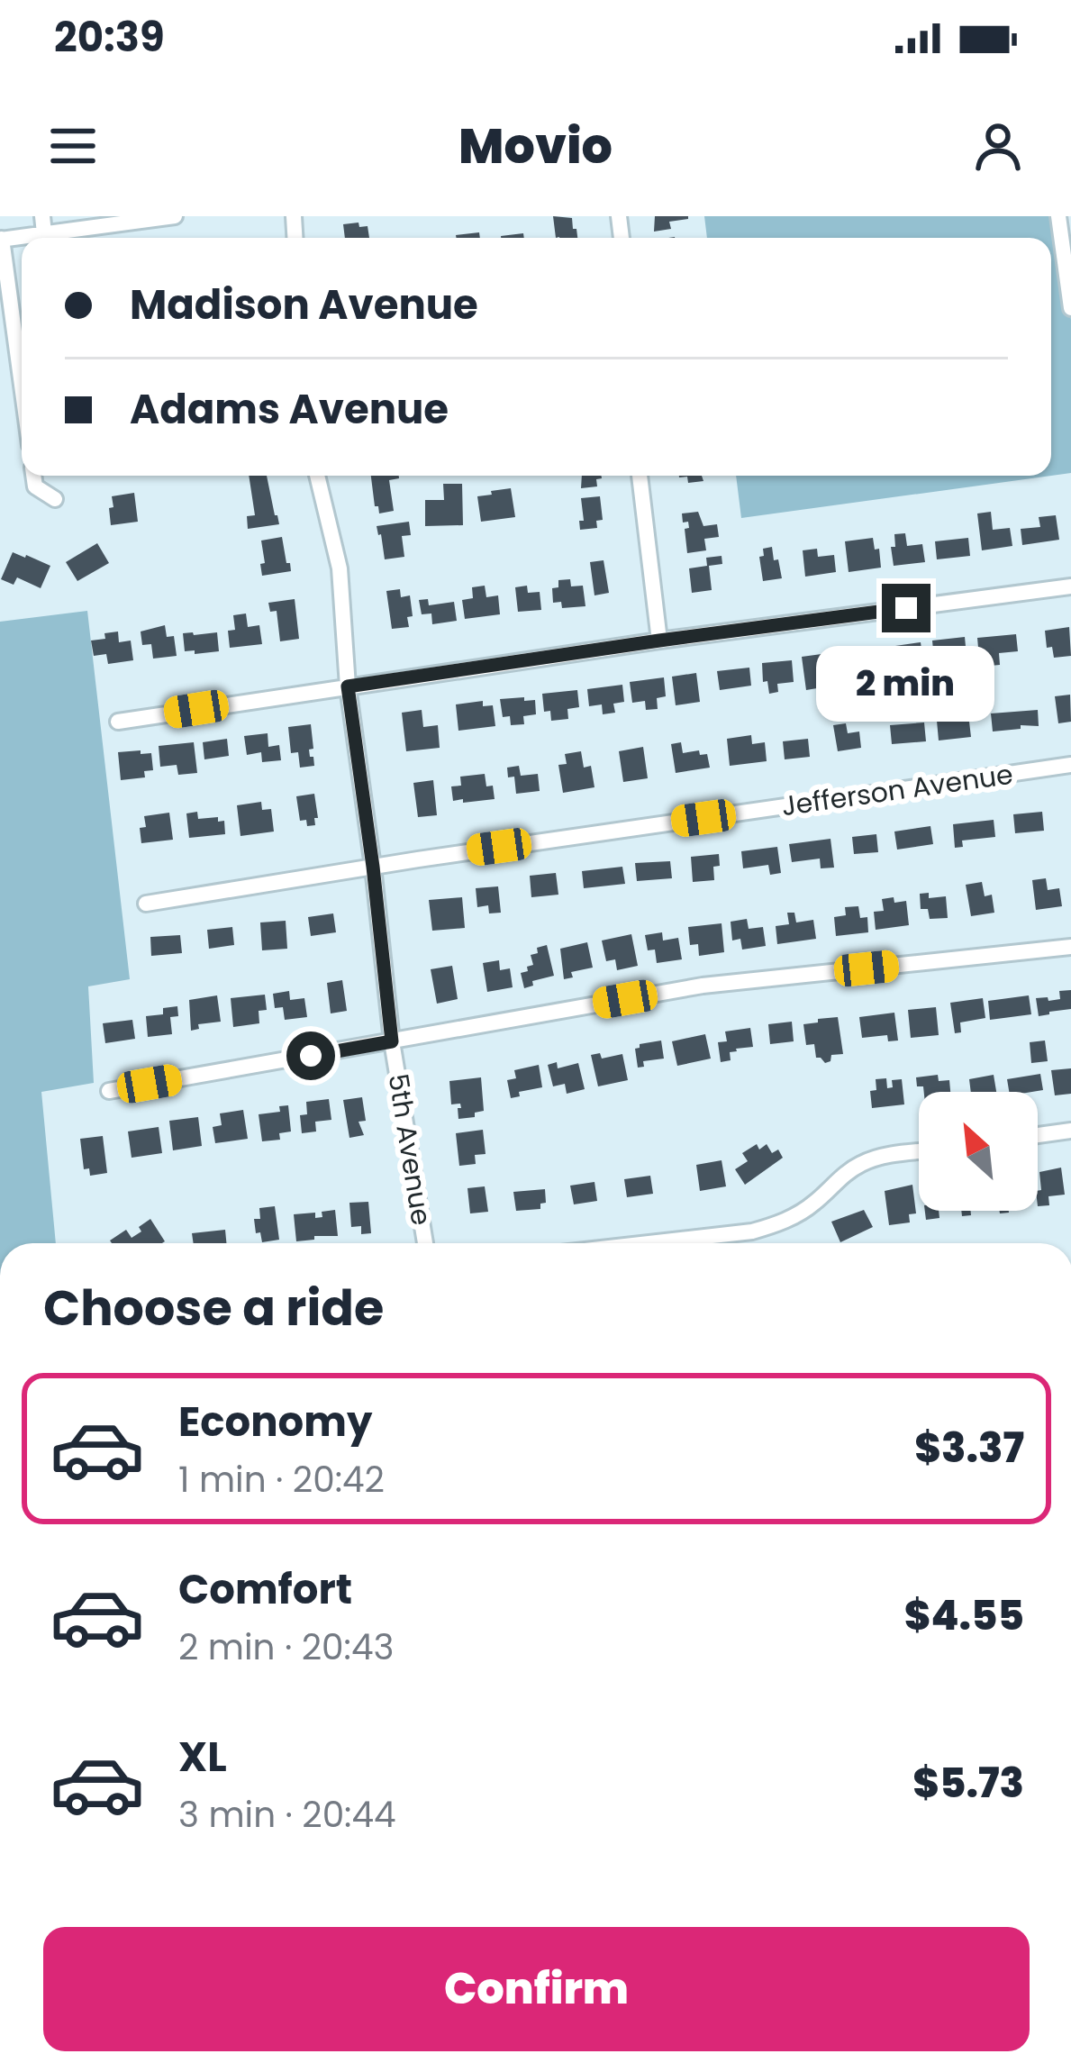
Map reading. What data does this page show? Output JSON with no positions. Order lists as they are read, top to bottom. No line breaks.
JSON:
{"streets":{"street":["Jefferson Avenue","5th Avenue"]},"crossings":[["Jefferson Avenue","5th Avenue"]],"north":"top left","page":{"status":"20:39","header":"Movio","banner":["Madison Avenue","Adams Avenue"],"bubble":"2 min","heading":"Choose a ride","list":[{"name":"Economy","note":"1 min · 20:42","value":"$3.37"},{"name":"Comfort","note":"2 min · 20:43","value":"$4.55"},{"name":"XL","note":"3 min · 20:44","value":"$5.73"}],"buttons":"Confirm"}}
